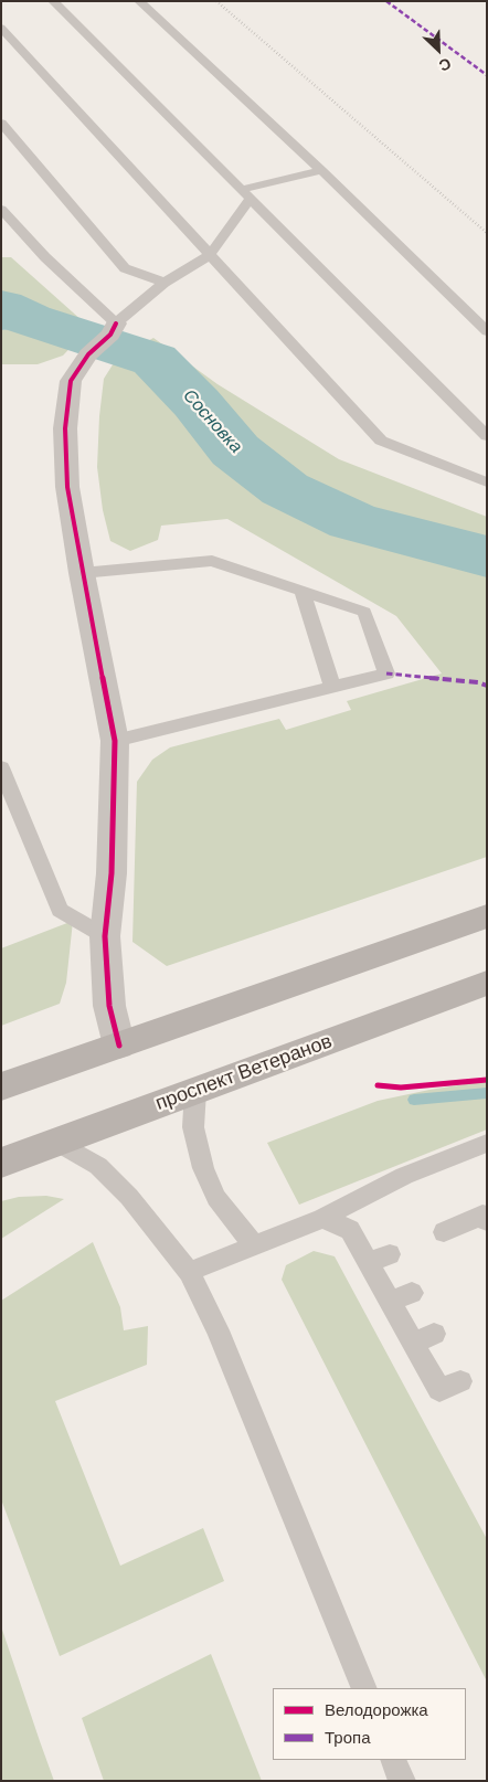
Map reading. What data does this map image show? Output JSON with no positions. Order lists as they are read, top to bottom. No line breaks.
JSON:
{"streets":{"main road":["проспект Ветеранов"]},"water":["Сосновка"],"legend":["Велодорожка","Тропа"],"north":"bottom right"}
